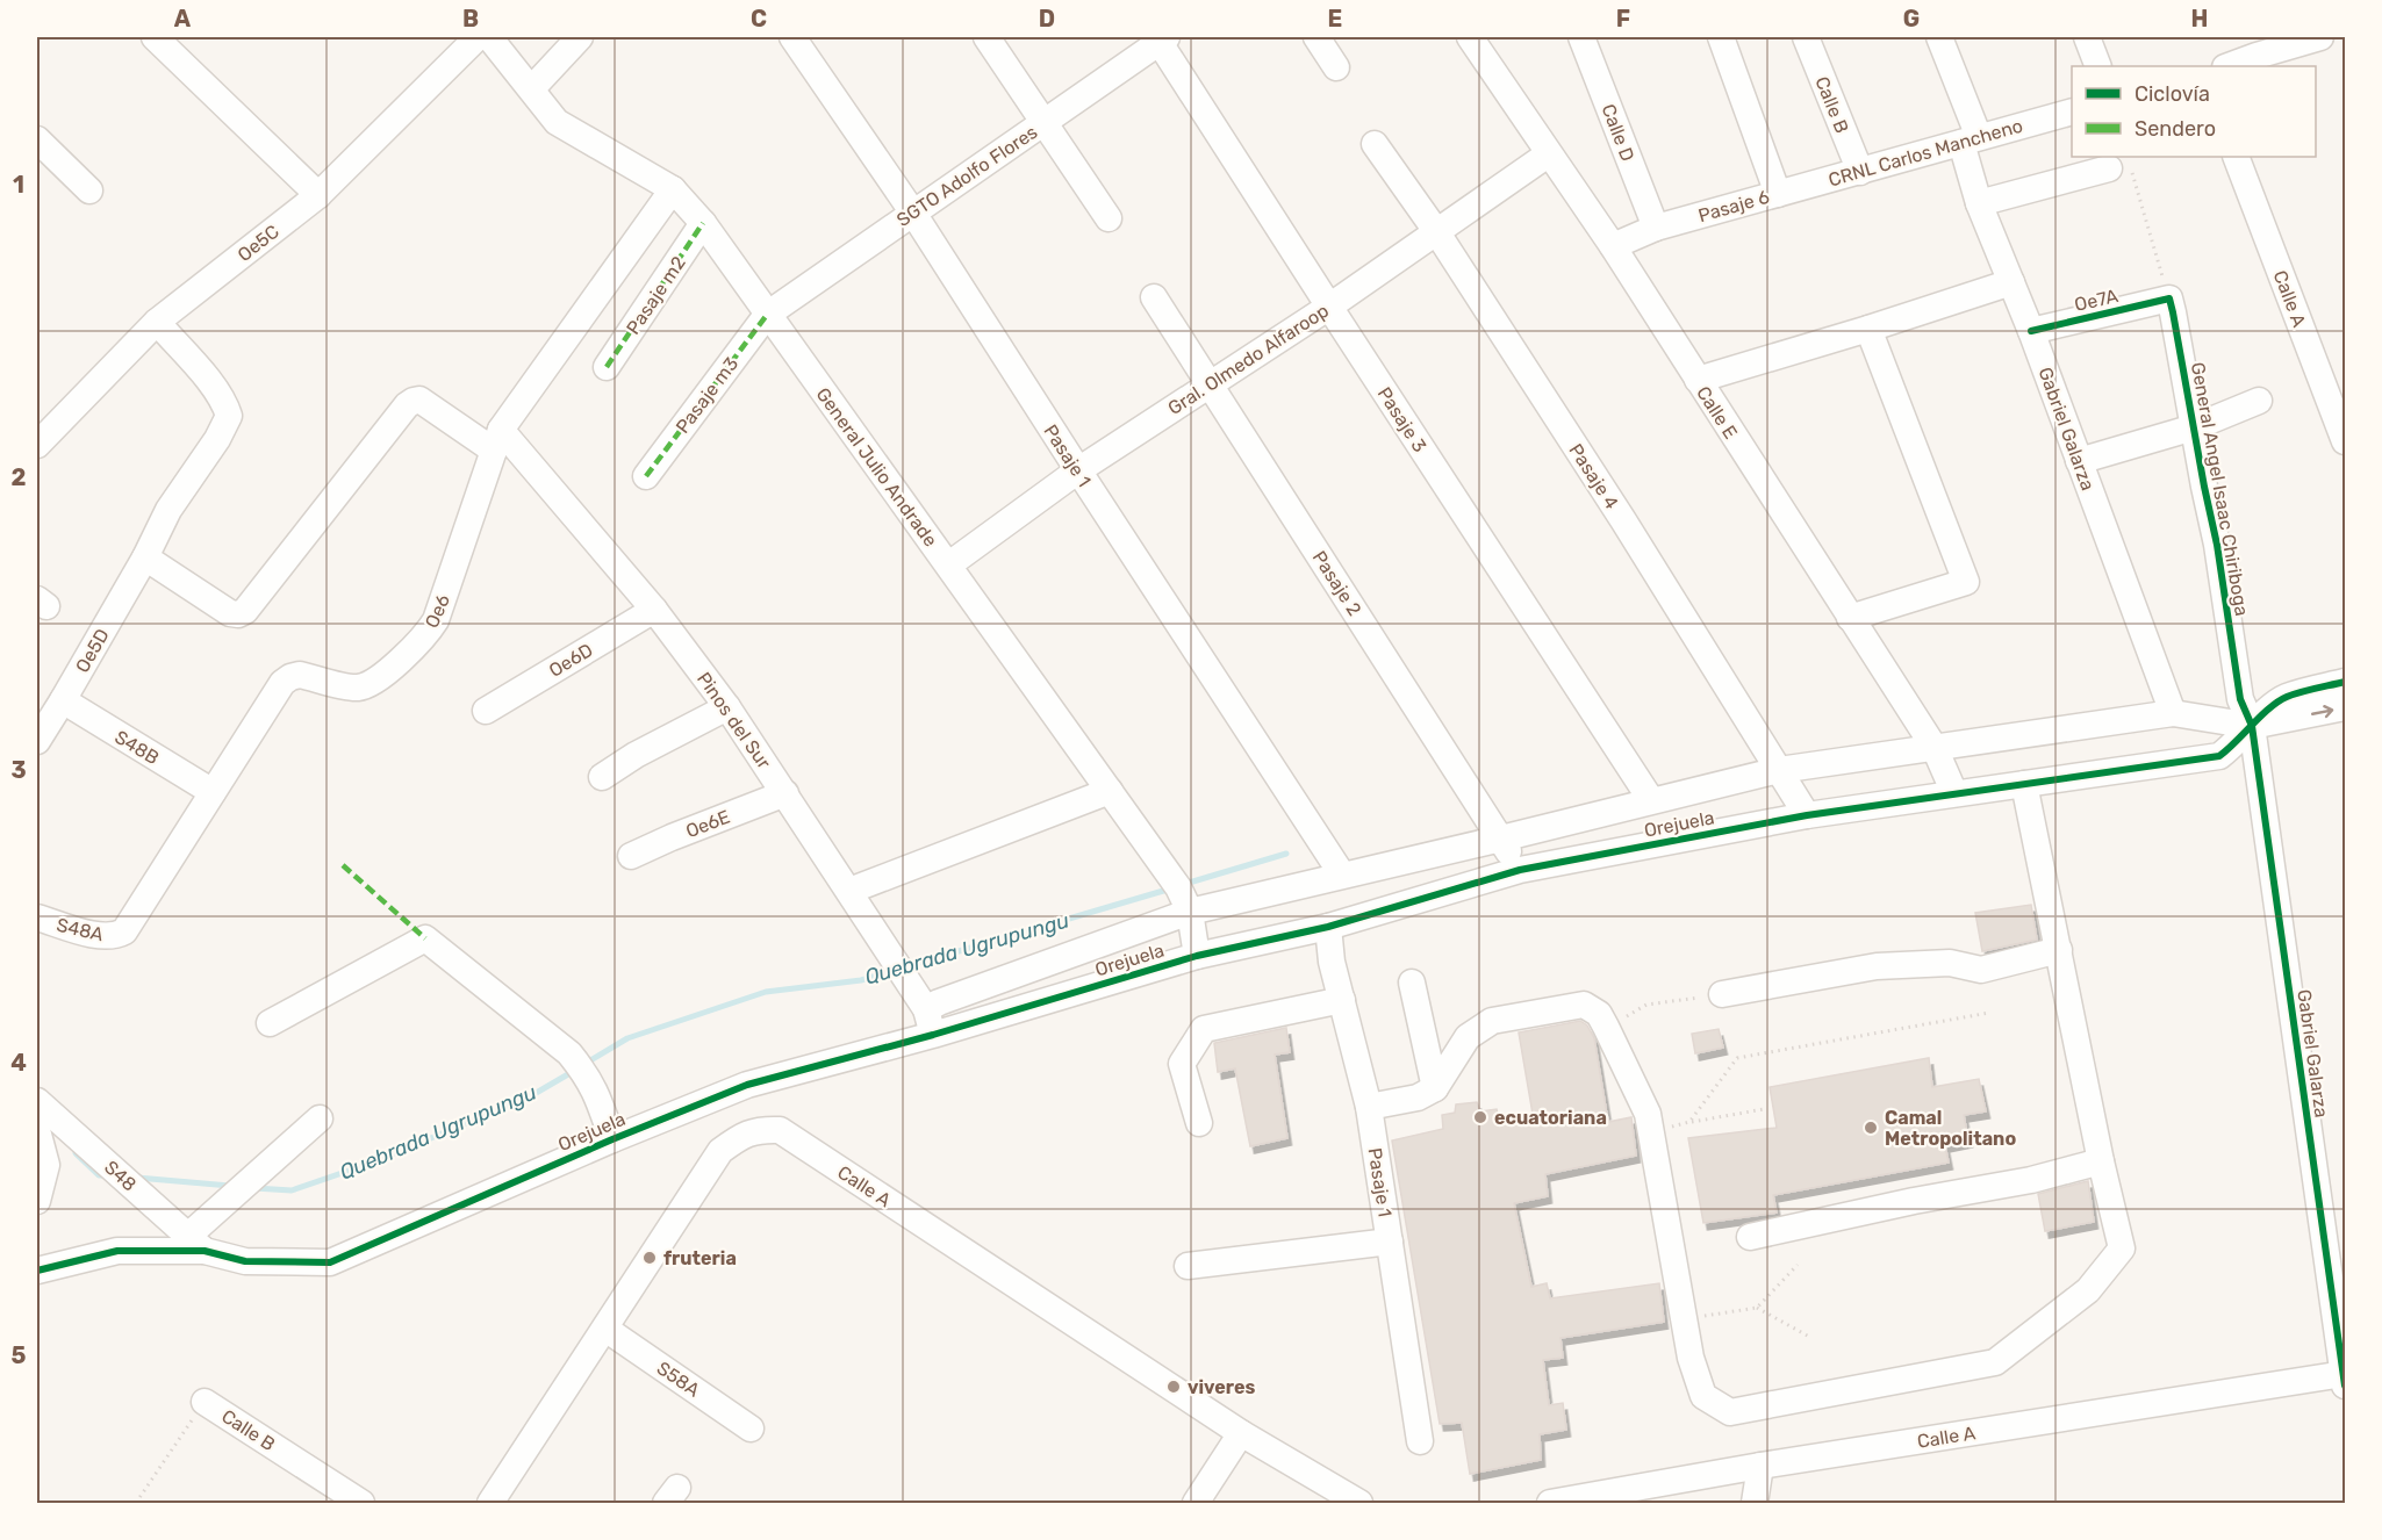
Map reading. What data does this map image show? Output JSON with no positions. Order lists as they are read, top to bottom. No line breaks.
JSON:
{"streets":{"street":["Calle B","Calle D","CRNL Carlos Mancheno","SGTO Adolfo Flores","Pasaje 6","Oe5C","Pasaje m2","Calle A","Oe7A","Gral. Olmedo Alfaroop","Pasaje m3","Calle E","Pasaje 3","Gabriel Galarza","Pasaje 1","General Julio Andrade","Pasaje 4","General Angel Isaac Chiriboga","Pasaje 2","Oe6","Oe5D","Oe6D","Pinos del Sur","S48B","Oe6E","Orejuela","S48A","S48","S58A"]},"crossings":[["Calle B","CRNL Carlos Mancheno"],["Calle D","Pasaje 6"],["CRNL Carlos Mancheno","Pasaje 6"],["CRNL Carlos Mancheno","Gabriel Galarza"],["SGTO Adolfo Flores","Pasaje m3"],["SGTO Adolfo Flores","Pasaje 3"],["SGTO Adolfo Flores","Pasaje 1"],["SGTO Adolfo Flores","General Julio Andrade"],["Pasaje 6","Calle E"],["Oe5C","Oe5D"],["Pasaje m2","General Julio Andrade"],["Calle A","Gabriel Galarza"],["Calle A","S58A"],["Oe7A","Gabriel Galarza"],["Oe7A","General Angel Isaac Chiriboga"],["Gral. Olmedo Alfaroop","Calle E"],["Gral. Olmedo Alfaroop","Pasaje 3"],["Gral. Olmedo Alfaroop","Pasaje 1"],["Gral. Olmedo Alfaroop","General Julio Andrade"],["Gral. Olmedo Alfaroop","Pasaje 4"],["Gral. Olmedo Alfaroop","Pasaje 2"],["Pasaje m3","General Julio Andrade"],["Calle E","Orejuela"],["Gabriel Galarza","General Angel Isaac Chiriboga"],["Gabriel Galarza","Orejuela"],["Pasaje 1","Orejuela"],["General Julio Andrade","Oe6"],["General Julio Andrade","Orejuela"],["Pasaje 4","Orejuela"],["General Angel Isaac Chiriboga","Orejuela"],["Pasaje 2","Orejuela"],["Oe6","Pinos del Sur"],["Oe6","S48B"],["Oe6","S48A"],["Oe5D","Pinos del Sur"],["Oe5D","S48B"],["Oe6D","Pinos del Sur"],["Pinos del Sur","Oe6E"],["Pinos del Sur","Orejuela"],["Orejuela","S48"]],"water":["Quebrada Ugrupungu"],"places":["ecuatoriana","Camal Metropolitano","fruteria","viveres"],"legend":["Ciclovía","Sendero"],"grid":{"columns":["A","B","C","D","E","F","G","H"],"rows":["1","2","3","4","5"]}}
